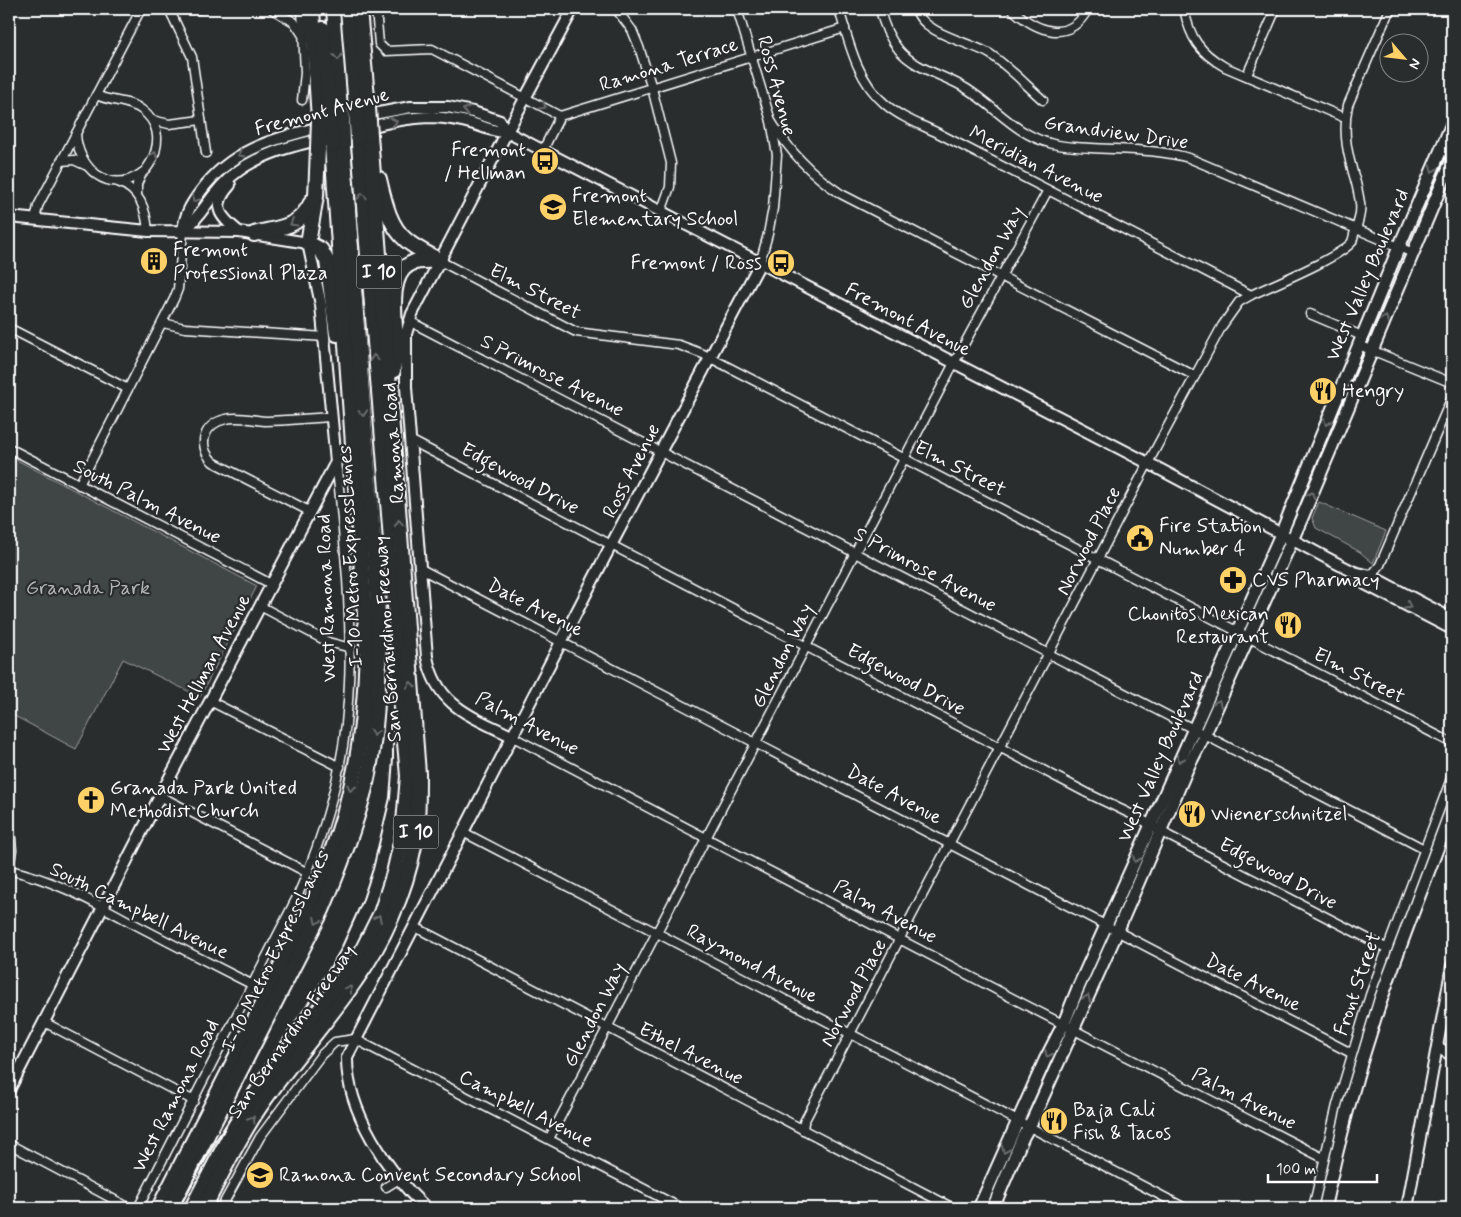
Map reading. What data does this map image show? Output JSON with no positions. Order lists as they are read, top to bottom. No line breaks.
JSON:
{"streets":{"highway":["I 10","I-10 Metro ExpressLanes","San Bernardino Freeway"],"main road":["Ross Avenue","Fremont Avenue","West Valley Boulevard","Ramona Road","West Ramona Road","West Hellman Avenue","Palm Avenue"],"street":["Ramona Terrace","Grandview Drive","Meridian Avenue","Glendon Way","Elm Street","S Primrose Avenue","Edgewood Drive","South Palm Avenue","Norwood Place","Date Avenue","South Campbell Avenue","Raymond Avenue","Front Street","Ethel Avenue","Campbell Avenue"]},"crossings":[["Ramona Terrace","Ross Avenue"],["Ramona Terrace","Meridian Avenue"],["Ross Avenue","Fremont Avenue"],["Ross Avenue","Elm Street"],["Ross Avenue","S Primrose Avenue"],["Ross Avenue","Edgewood Drive"],["Ross Avenue","Date Avenue"],["Ross Avenue","Palm Avenue"],["Ross Avenue","Raymond Avenue"],["Ross Avenue","Ethel Avenue"],["Fremont Avenue","Glendon Way"],["Fremont Avenue","West Valley Boulevard"],["Fremont Avenue","Norwood Place"],["Grandview Drive","West Valley Boulevard"],["Grandview Drive","Norwood Place"],["Meridian Avenue","Glendon Way"],["Meridian Avenue","Norwood Place"],["Glendon Way","Elm Street"],["Glendon Way","S Primrose Avenue"],["Glendon Way","Edgewood Drive"],["Glendon Way","Date Avenue"],["Glendon Way","Palm Avenue"],["Glendon Way","Raymond Avenue"],["Glendon Way","Ethel Avenue"],["Glendon Way","Campbell Avenue"],["West Valley Boulevard","Elm Street"],["West Valley Boulevard","S Primrose Avenue"],["West Valley Boulevard","Edgewood Drive"],["West Valley Boulevard","Date Avenue"],["West Valley Boulevard","Palm Avenue"],["West Valley Boulevard","Raymond Avenue"],["Elm Street","Ramona Road"],["Elm Street","Norwood Place"],["S Primrose Avenue","Ramona Road"],["S Primrose Avenue","Norwood Place"],["S Primrose Avenue","Front Street"],["Ramona Road","Edgewood Drive"],["Ramona Road","Date Avenue"],["Ramona Road","Palm Avenue"],["Edgewood Drive","Norwood Place"],["Edgewood Drive","Front Street"],["South Palm Avenue","West Hellman Avenue"],["Norwood Place","Date Avenue"],["Norwood Place","Palm Avenue"],["Norwood Place","Raymond Avenue"],["Norwood Place","Ethel Avenue"],["I-10 Metro ExpressLanes","San Bernardino Freeway"],["West Ramona Road","West Hellman Avenue"],["West Ramona Road","South Campbell Avenue"],["Date Avenue","Front Street"],["West Hellman Avenue","South Campbell Avenue"],["Palm Avenue","Front Street"]],"parks":["Granada Park"],"places":{"bus stop":["Fremont / Hellman","Fremont / Ross"],"school or university":["Fremont Elementary School","Ramona Convent Secondary School"],"building":["Fremont Professional Plaza"],"restaurant":["Hengry","Chonitos Mexican Restaurant","Wienerschnitzel","Baja Cali Fish & Tacos"],"public building":["Fire Station Number 4"],"pharmacy":["CVS Pharmacy"],"church":["Granada Park United Methodist Church"]},"scale_bar":"100 m","north":"bottom right"}
